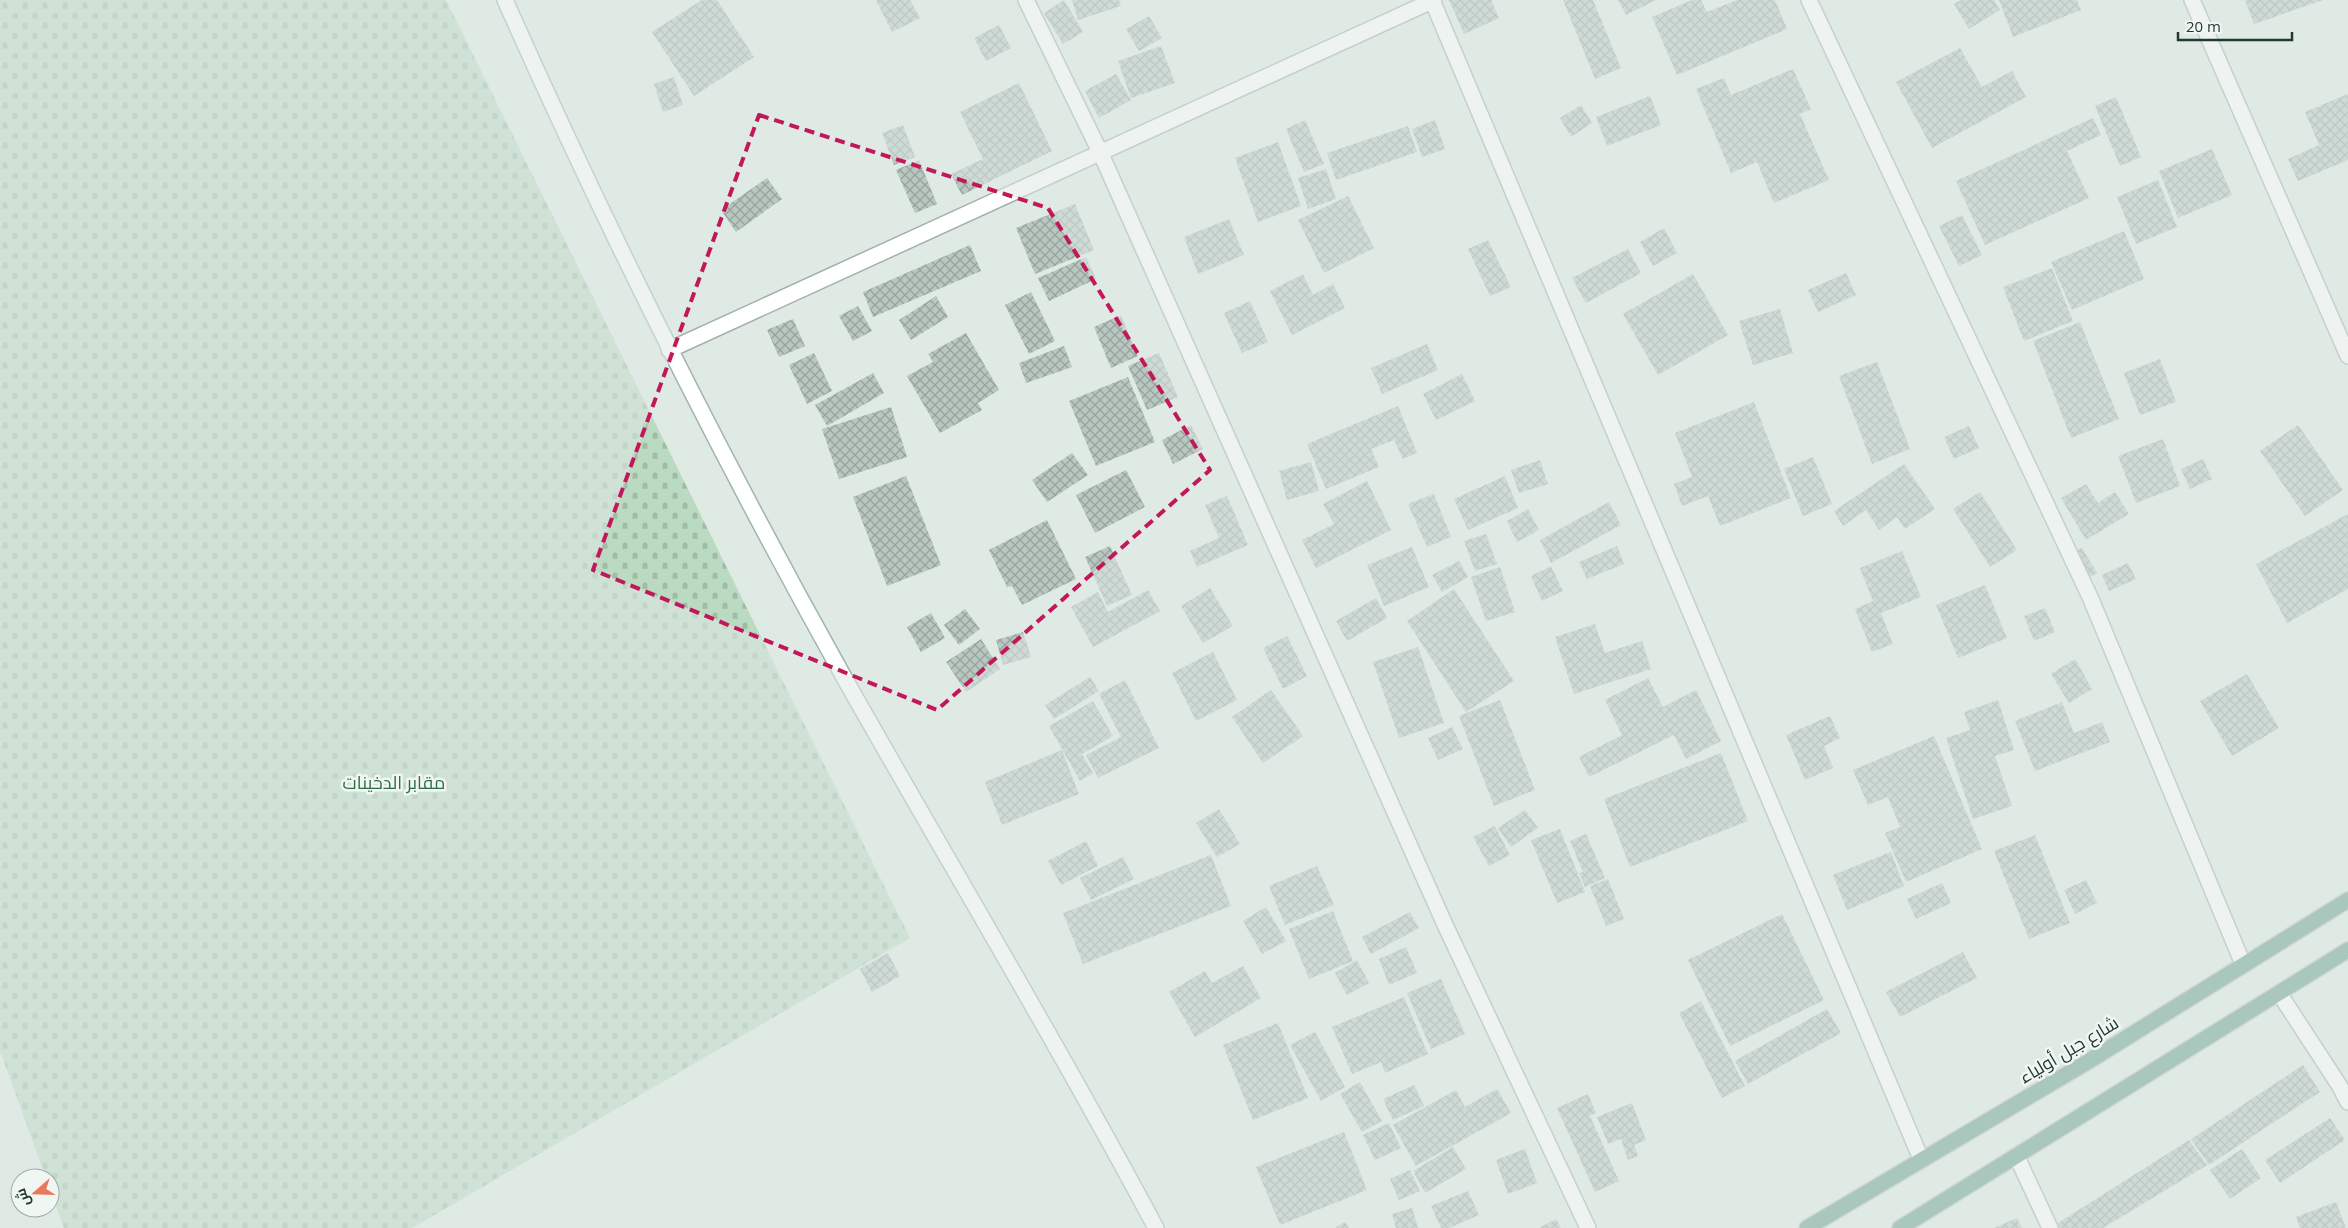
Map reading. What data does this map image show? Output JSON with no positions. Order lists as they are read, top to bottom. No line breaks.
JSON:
{"streets":{"main road":["شارع جبل أولياء"]},"parks":["مقابر الدخينات"],"scale_bar":"20 m","north":"left"}
